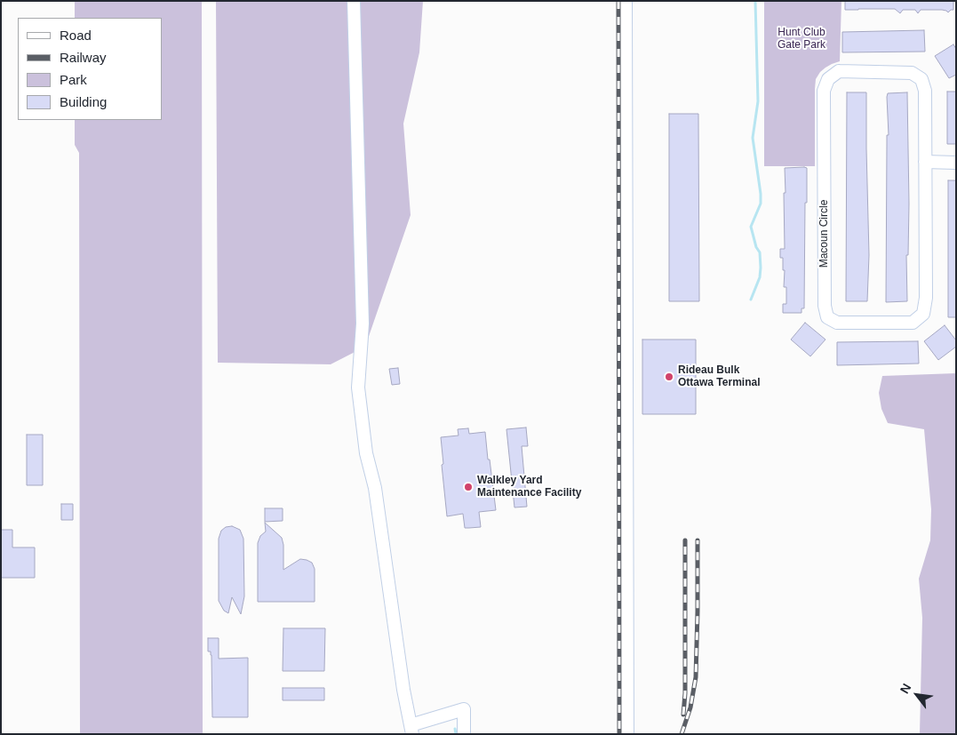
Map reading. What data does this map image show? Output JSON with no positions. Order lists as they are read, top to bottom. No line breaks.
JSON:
{"streets":{"street":["Macoun Circle"]},"parks":["Hunt Club Gate Park"],"places":["Rideau Bulk Ottawa Terminal","Walkley Yard Maintenance Facility"],"legend":["Road","Railway","Park","Building"],"north":"top left"}
